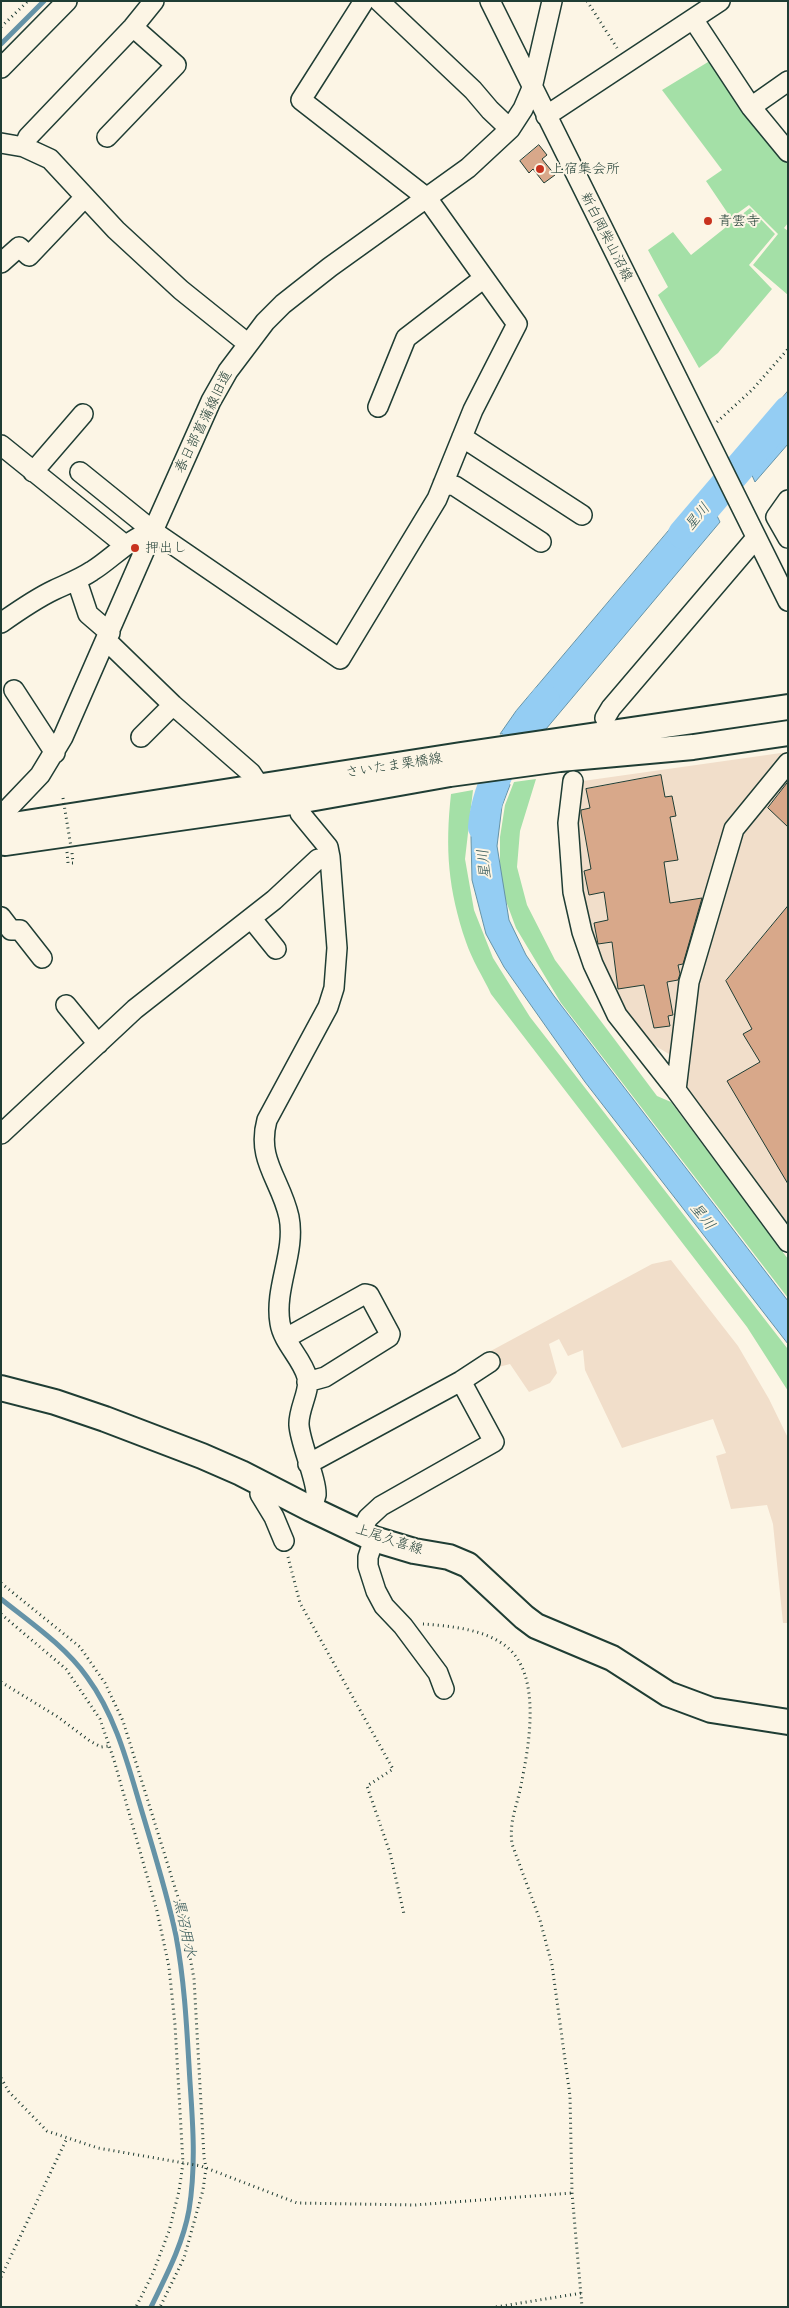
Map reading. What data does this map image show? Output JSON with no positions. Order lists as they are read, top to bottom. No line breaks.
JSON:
{"streets":{"main road":["さいたま栗橋線","上尾久喜線"],"street":["新白岡柴山沼線","春日部菖蒲線旧道"]},"crossings":[["新白岡柴山沼線","春日部菖蒲線旧道"],["春日部菖蒲線旧道","さいたま栗橋線"]],"water":["星川","黒沼用水"],"places":["上宿集会所","青雲寺","押出し"]}
